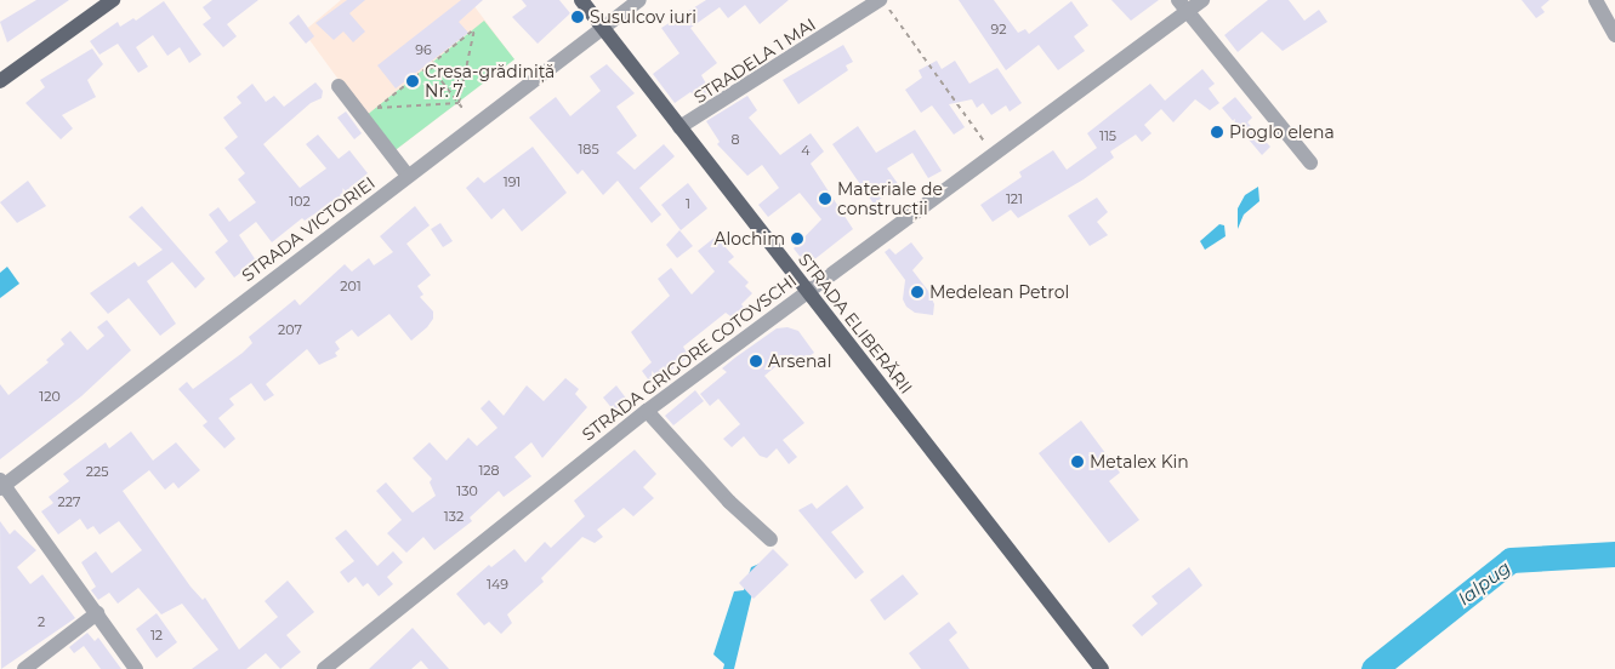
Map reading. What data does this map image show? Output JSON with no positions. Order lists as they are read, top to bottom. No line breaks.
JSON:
{"streets":{"main road":["STRADA ELIBERĂRII"],"street":["STRADELA 1 MAI","STRADA VICTORIEI","STRADA GRIGORE COTOVSCHI"]},"crossings":[["STRADELA 1 MAI","STRADA ELIBERĂRII"],["STRADA VICTORIEI","STRADA ELIBERĂRII"],["STRADA ELIBERĂRII","STRADA GRIGORE COTOVSCHI"]],"water":["Ialpug"],"places":["Susulcov iuri","Creșa-grădiniță Nr. 7","Pioglo elena","Materiale de construcții","Alochim","Medelean Petrol","Arsenal","Metalex Kin"],"house_numbers":["92","96","115","8","185","4","191","121","102","1","201","207","120","128","225","130","227","132","149","2","12"]}
